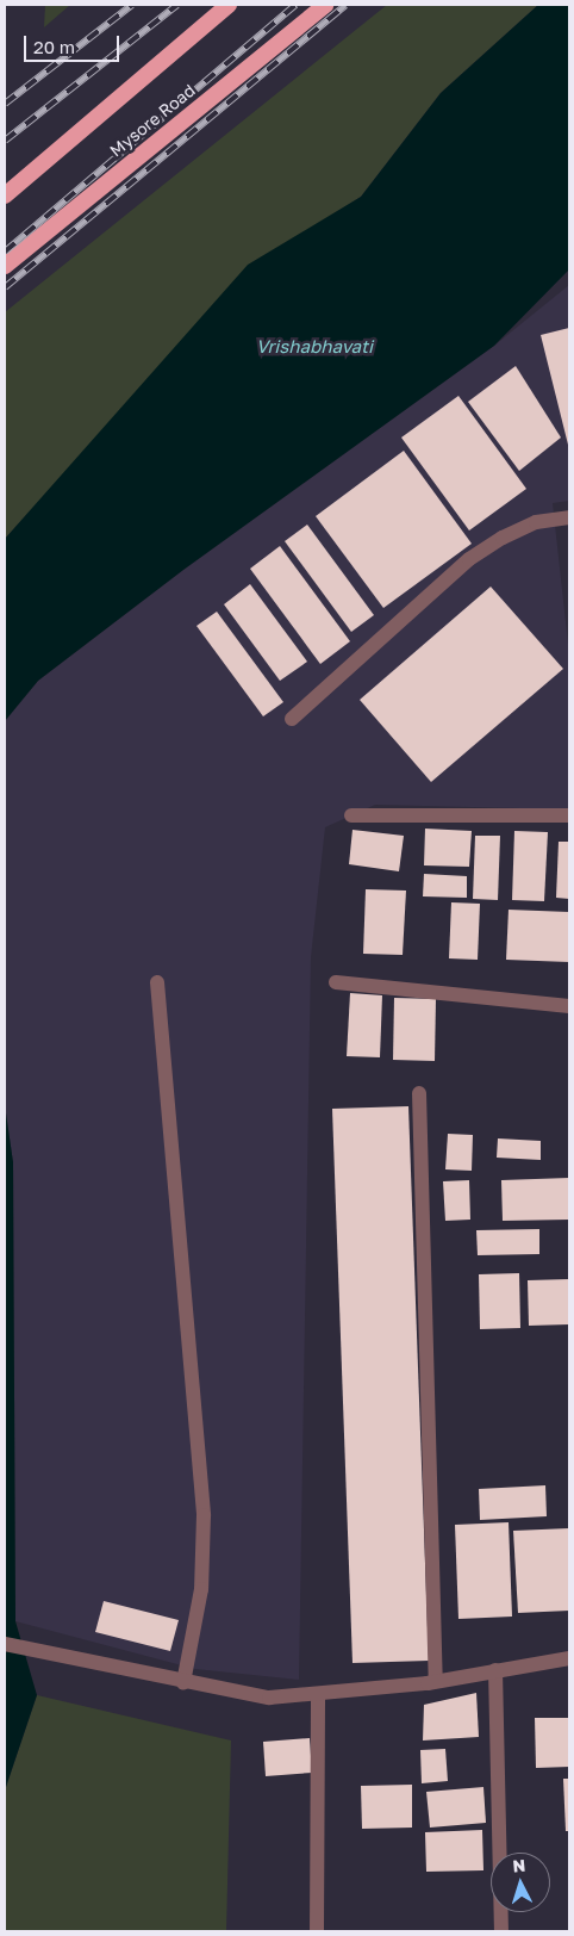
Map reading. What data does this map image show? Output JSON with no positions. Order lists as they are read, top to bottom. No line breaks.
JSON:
{"streets":{"highway":["Mysore Road"]},"water":["Vrishabhavati"],"scale_bar":"20 m","north":"top"}
